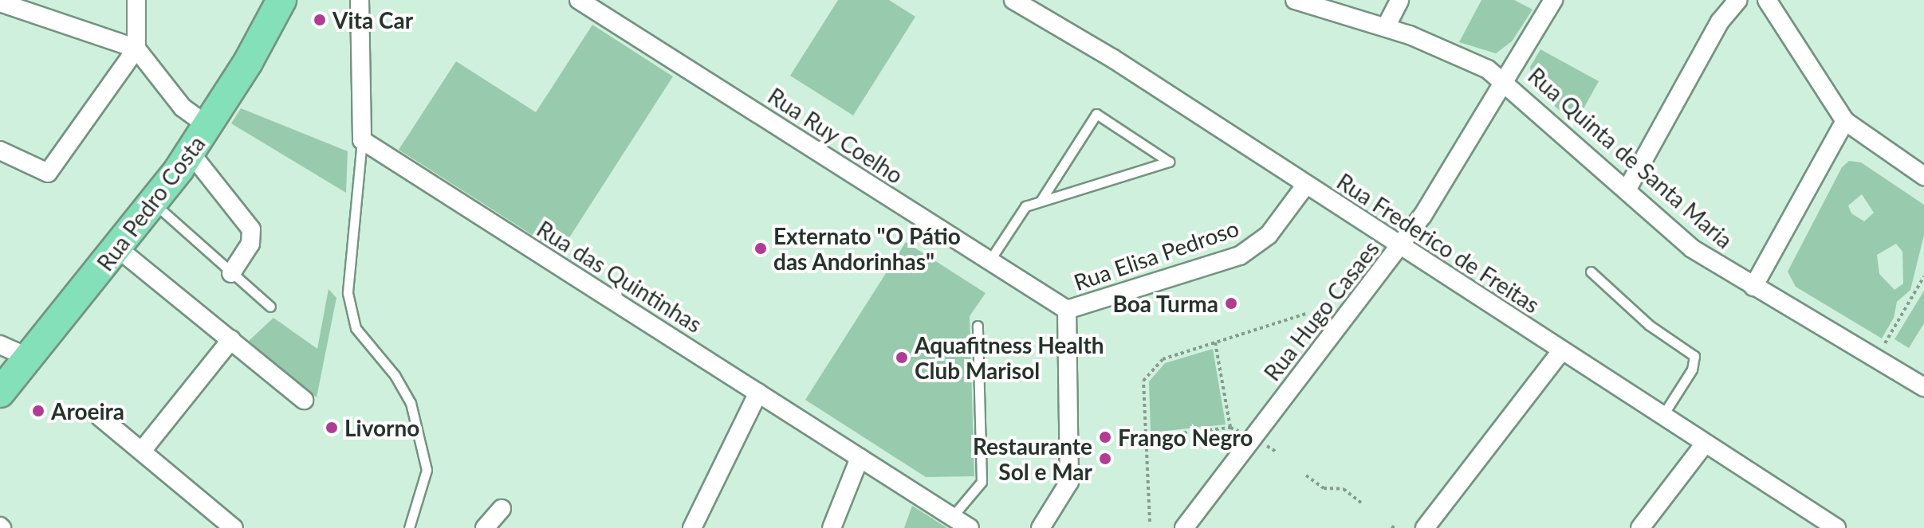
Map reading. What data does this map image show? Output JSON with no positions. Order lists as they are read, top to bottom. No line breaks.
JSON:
{"streets":{"main road":["Rua Pedro Costa"],"street":["Rua Ruy Coelho","Rua Quinta de Santa Maria","Rua Frederico de Freitas","Rua Elisa Pedroso","Rua das Quintinhas","Rua Hugo Casaes"]},"crossings":[["Rua Ruy Coelho","Rua Elisa Pedroso"],["Rua Quinta de Santa Maria","Rua Hugo Casaes"],["Rua Frederico de Freitas","Rua Elisa Pedroso"],["Rua Frederico de Freitas","Rua Hugo Casaes"]],"places":["Vita Car","Externato \"O Pátio das Andorinhas\"","Boa Turma","Aquafitness Health Club Marisol","Aroeira","Livorno","Frango Negro","Restaurante Sol e Mar"]}
